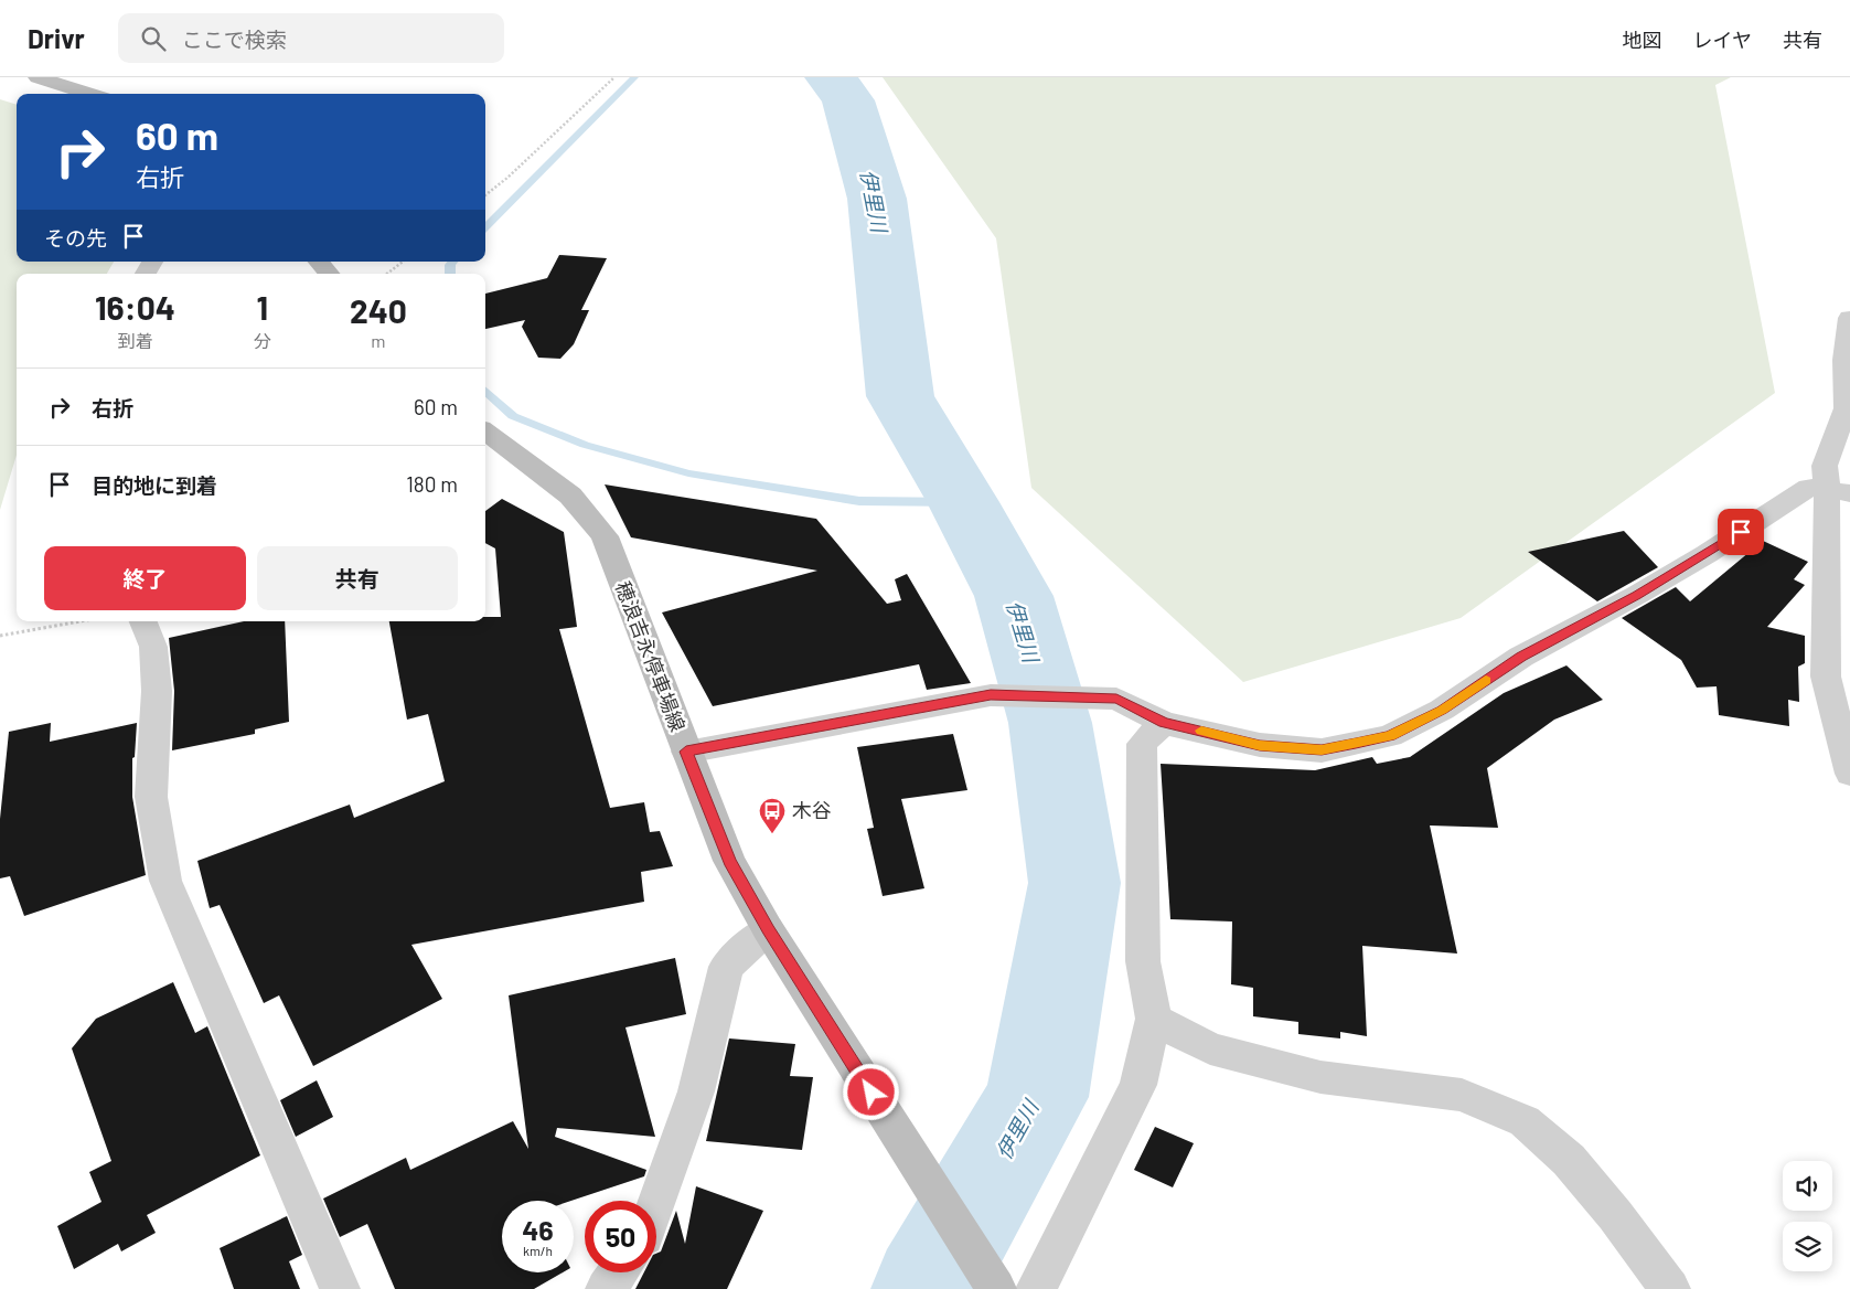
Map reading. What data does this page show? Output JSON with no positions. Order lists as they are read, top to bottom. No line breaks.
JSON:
{"streets":{"main road":["穂浪吉永停車場線"]},"water":["伊里川"],"places":{"bus stop":["木谷"]},"page":{"header":"Drivr","search":"ここで検索","nav":["地図","レイヤ","共有"],"turn":["60 m","右折"],"then":"その先","eta":["16:04","到着","1","分","240","m"],"list":[{"name":"右折","value":"60 m"},{"name":"目的地に到着","value":"180 m"}],"buttons":["終了","共有"],"speed":"46 km/h","limit":"50"}}
